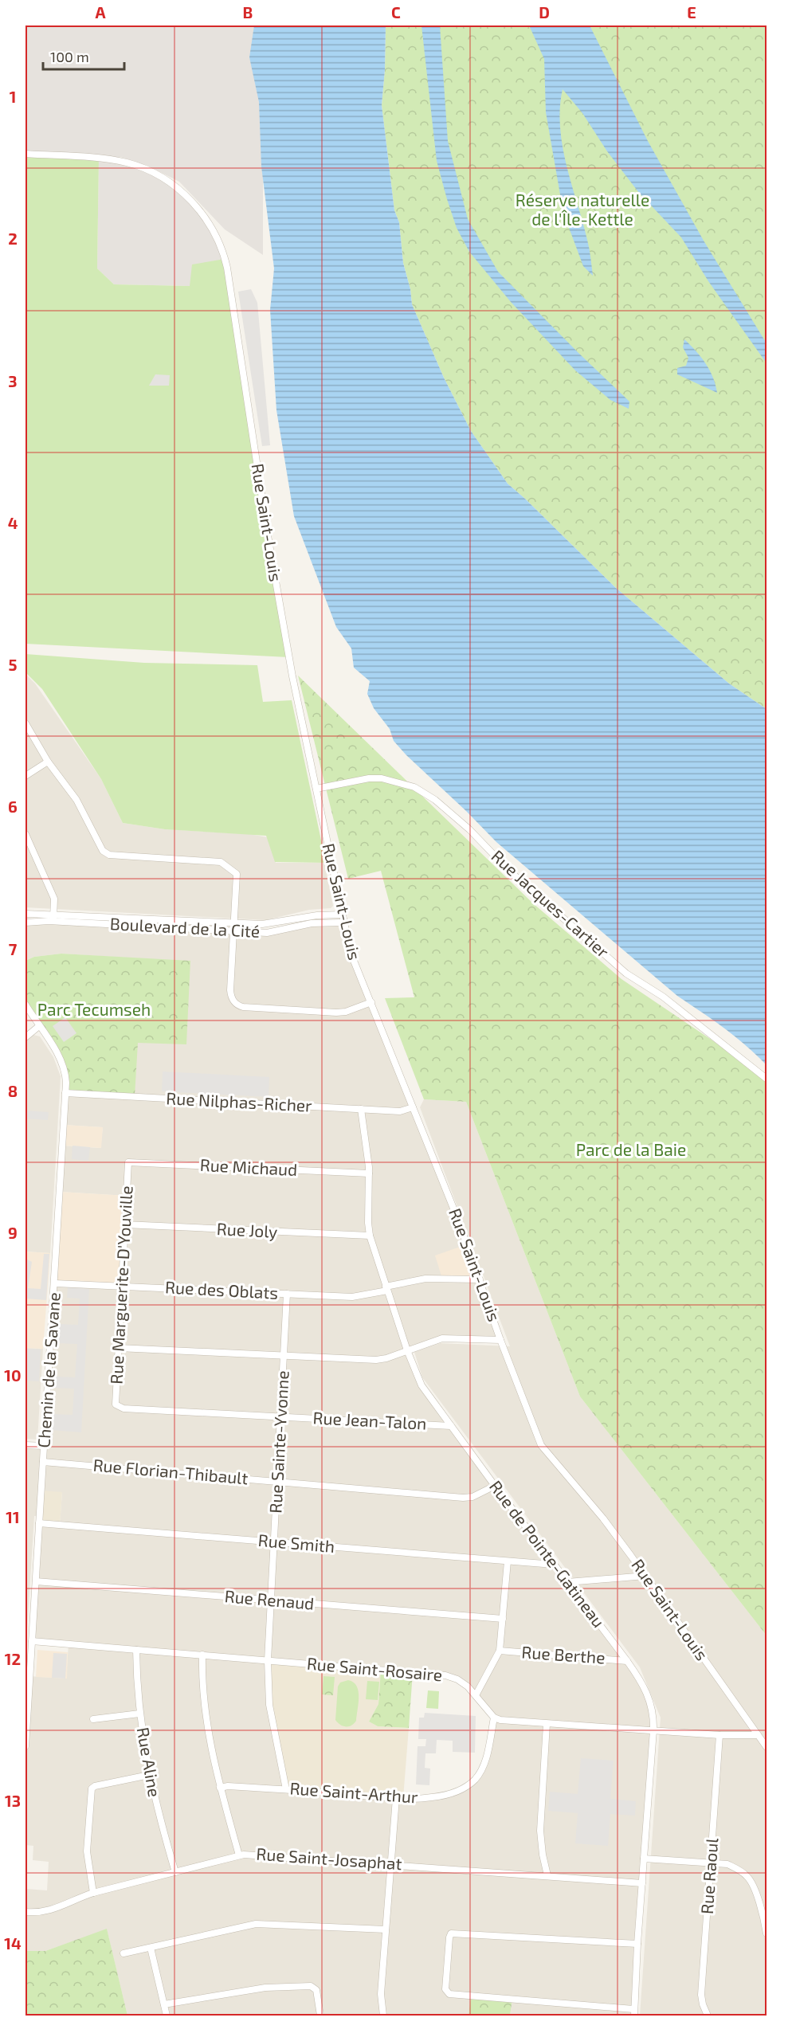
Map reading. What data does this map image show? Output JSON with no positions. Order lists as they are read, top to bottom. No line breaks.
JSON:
{"streets":{"street":["Rue Saint-Louis","Rue Jacques-Cartier","Boulevard de la Cité","Rue Nilphas-Richer","Rue Michaud","Rue Joly","Rue Marguerite-D'Youville","Rue des Oblats","Chemin de la Savane","Rue Jean-Talon","Rue Sainte-Yvonne","Rue Florian-Thibault","Rue Smith","Rue de Pointe-Gatineau","Rue Renaud","Rue Berthe","Rue Saint-Rosaire","Rue Aline","Rue Saint-Arthur","Rue Saint-Josaphat","Rue Raoul"]},"crossings":[["Rue Saint-Louis","Rue Jacques-Cartier"],["Rue Saint-Louis","Boulevard de la Cité"],["Rue Saint-Louis","Rue Nilphas-Richer"],["Rue Saint-Louis","Rue des Oblats"],["Rue Nilphas-Richer","Chemin de la Savane"],["Rue Nilphas-Richer","Rue de Pointe-Gatineau"],["Rue Michaud","Rue Marguerite-D'Youville"],["Rue Michaud","Rue de Pointe-Gatineau"],["Rue Joly","Rue Marguerite-D'Youville"],["Rue Joly","Rue de Pointe-Gatineau"],["Rue Marguerite-D'Youville","Rue des Oblats"],["Rue Marguerite-D'Youville","Rue Jean-Talon"],["Rue des Oblats","Chemin de la Savane"],["Rue des Oblats","Rue Sainte-Yvonne"],["Rue des Oblats","Rue de Pointe-Gatineau"],["Chemin de la Savane","Rue Florian-Thibault"],["Chemin de la Savane","Rue Smith"],["Chemin de la Savane","Rue Renaud"],["Chemin de la Savane","Rue Saint-Rosaire"],["Rue Jean-Talon","Rue Sainte-Yvonne"],["Rue Jean-Talon","Rue de Pointe-Gatineau"],["Rue Sainte-Yvonne","Rue Florian-Thibault"],["Rue Sainte-Yvonne","Rue Smith"],["Rue Sainte-Yvonne","Rue Renaud"],["Rue Sainte-Yvonne","Rue Saint-Rosaire"],["Rue Sainte-Yvonne","Rue Saint-Arthur"],["Rue Florian-Thibault","Rue de Pointe-Gatineau"],["Rue Smith","Rue de Pointe-Gatineau"],["Rue de Pointe-Gatineau","Rue Berthe"],["Rue de Pointe-Gatineau","Rue Saint-Josaphat"],["Rue Saint-Rosaire","Rue Aline"],["Rue Saint-Rosaire","Rue Saint-Arthur"],["Rue Aline","Rue Saint-Josaphat"]],"parks":["Réserve naturelle de l'Île-Kettle","Parc Tecumseh","Parc de la Baie"],"scale_bar":"100 m","grid":{"columns":["A","B","C","D","E"],"rows":["1","2","3","4","5","6","7","8","9","10","11","12","13","14"]}}
